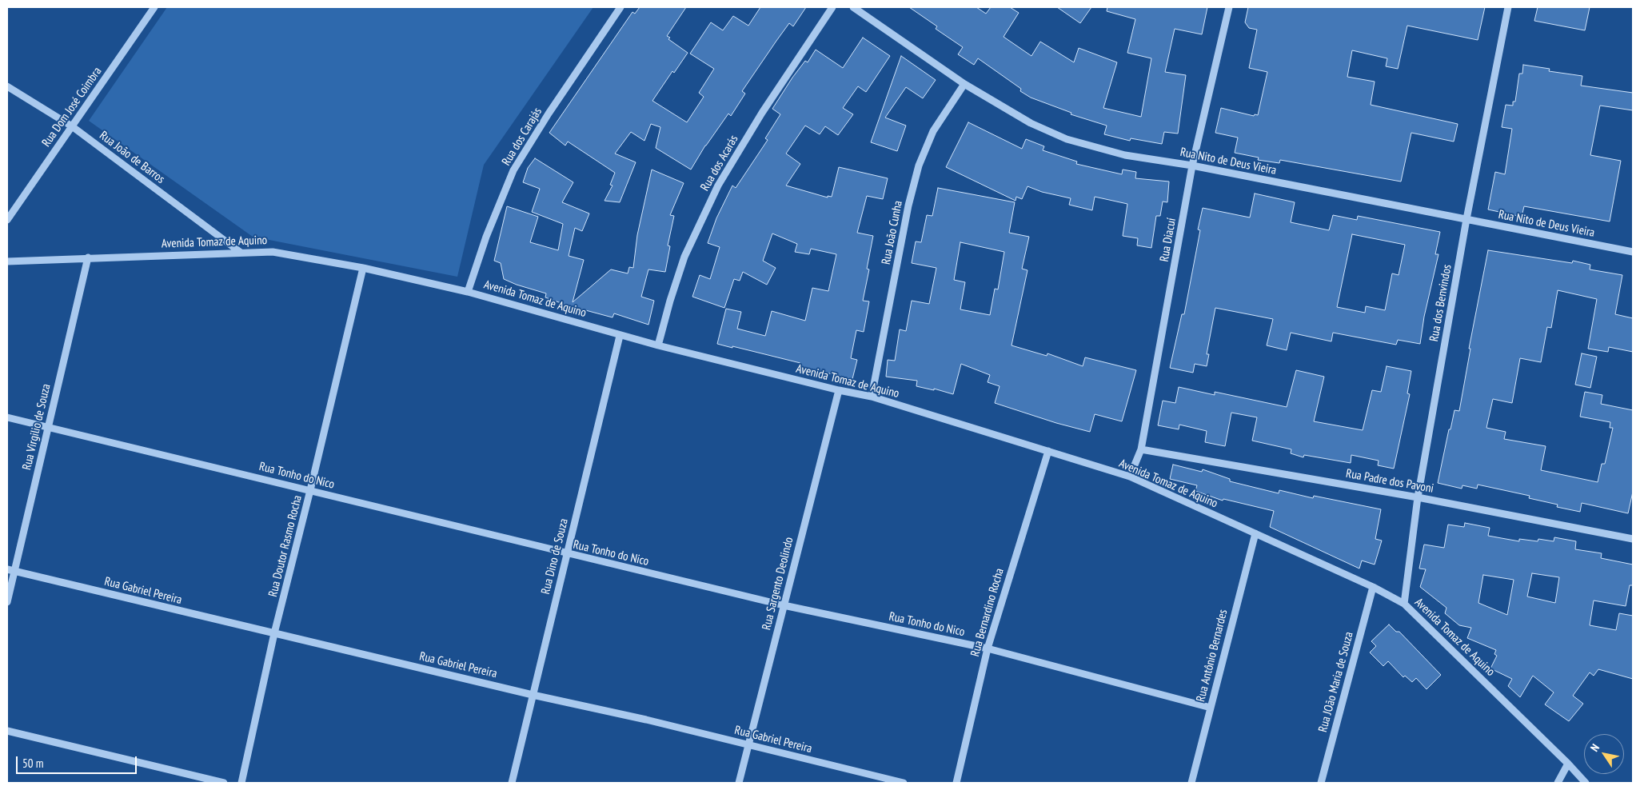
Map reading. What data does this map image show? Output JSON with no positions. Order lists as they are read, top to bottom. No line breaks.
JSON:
{"streets":{"street":["Rua Dom José Coimbra","Rua dos Carajás","Rua João de Barros","Rua Nito de Deus Vieira","Rua dos Acarás","Rua João Cunha","Rua Diacuí","Avenida Tomaz de Aquino","Rua dos Benvindos","Rua Virgilio de Souza","Rua Tonho do Nico","Rua Padre dos Pavoni","Rua Doutor Rasmo Rocha","Rua Dino de Souza","Rua Sargento Deolindo","Rua Gabriel Pereira","Rua Bernardino Rocha","Rua Antônio Bernardes","Rua JOão Maria de Souza"]},"crossings":[["Rua Dom José Coimbra","Rua João de Barros"],["Rua dos Carajás","Avenida Tomaz de Aquino"],["Rua João de Barros","Avenida Tomaz de Aquino"],["Rua Nito de Deus Vieira","Rua João Cunha"],["Rua Nito de Deus Vieira","Rua Diacuí"],["Rua Nito de Deus Vieira","Rua dos Benvindos"],["Rua dos Acarás","Avenida Tomaz de Aquino"],["Rua João Cunha","Avenida Tomaz de Aquino"],["Rua Diacuí","Avenida Tomaz de Aquino"],["Rua Diacuí","Rua Padre dos Pavoni"],["Avenida Tomaz de Aquino","Rua dos Benvindos"],["Avenida Tomaz de Aquino","Rua Virgilio de Souza"],["Avenida Tomaz de Aquino","Rua Doutor Rasmo Rocha"],["Avenida Tomaz de Aquino","Rua Dino de Souza"],["Avenida Tomaz de Aquino","Rua Sargento Deolindo"],["Avenida Tomaz de Aquino","Rua Bernardino Rocha"],["Avenida Tomaz de Aquino","Rua Antônio Bernardes"],["Avenida Tomaz de Aquino","Rua JOão Maria de Souza"],["Rua dos Benvindos","Rua Padre dos Pavoni"],["Rua Virgilio de Souza","Rua Tonho do Nico"],["Rua Virgilio de Souza","Rua Gabriel Pereira"],["Rua Tonho do Nico","Rua Doutor Rasmo Rocha"],["Rua Tonho do Nico","Rua Dino de Souza"],["Rua Tonho do Nico","Rua Sargento Deolindo"],["Rua Tonho do Nico","Rua Bernardino Rocha"],["Rua Tonho do Nico","Rua Antônio Bernardes"],["Rua Doutor Rasmo Rocha","Rua Gabriel Pereira"],["Rua Dino de Souza","Rua Gabriel Pereira"],["Rua Sargento Deolindo","Rua Gabriel Pereira"]],"scale_bar":"50 m","north":"top left"}
